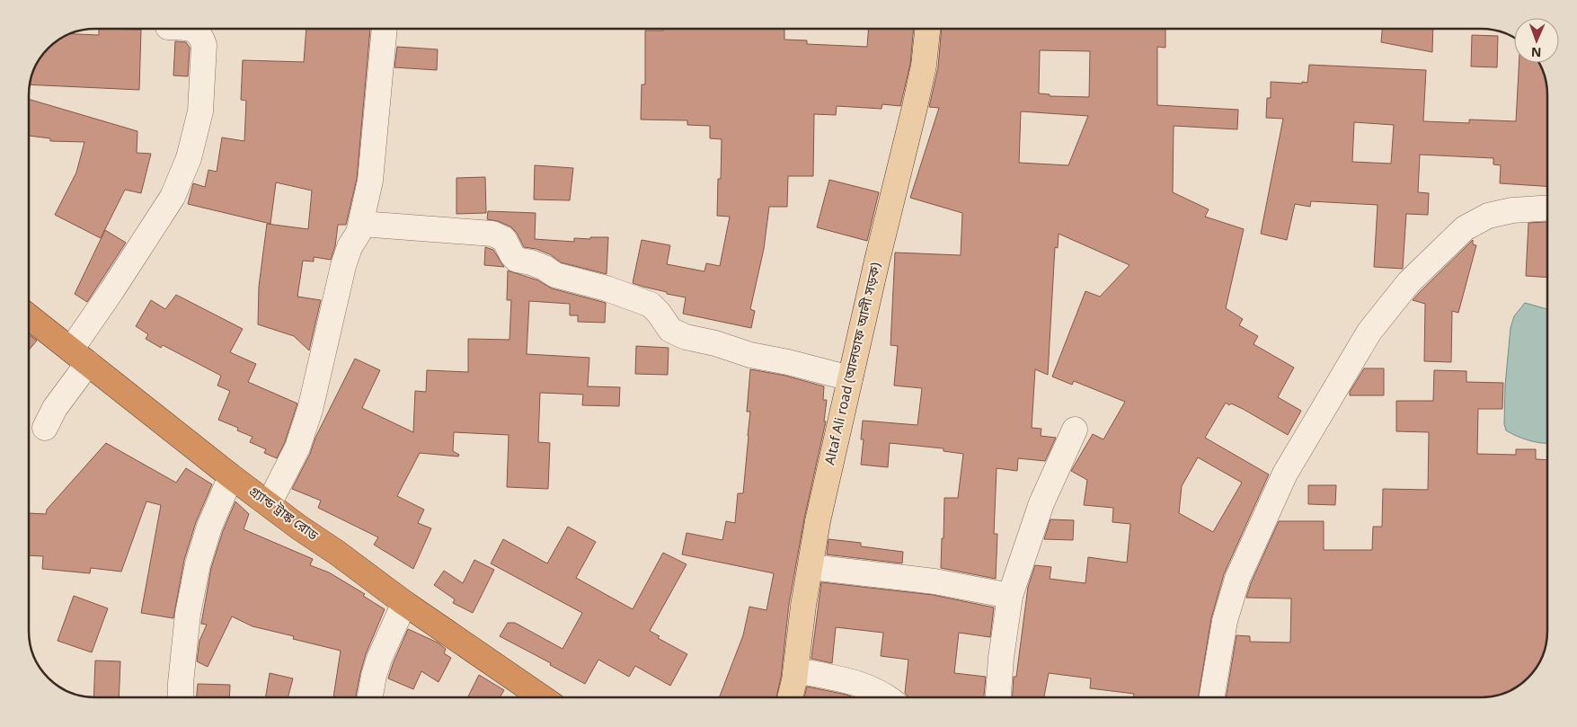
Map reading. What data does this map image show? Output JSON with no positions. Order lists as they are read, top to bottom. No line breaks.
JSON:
{"streets":{"highway":["গ্র্যান্ড ট্রাঙ্ক রোড"],"main road":["Altaf Ali road (আলতাফ আলী সড়ক)"]},"north":"bottom"}
